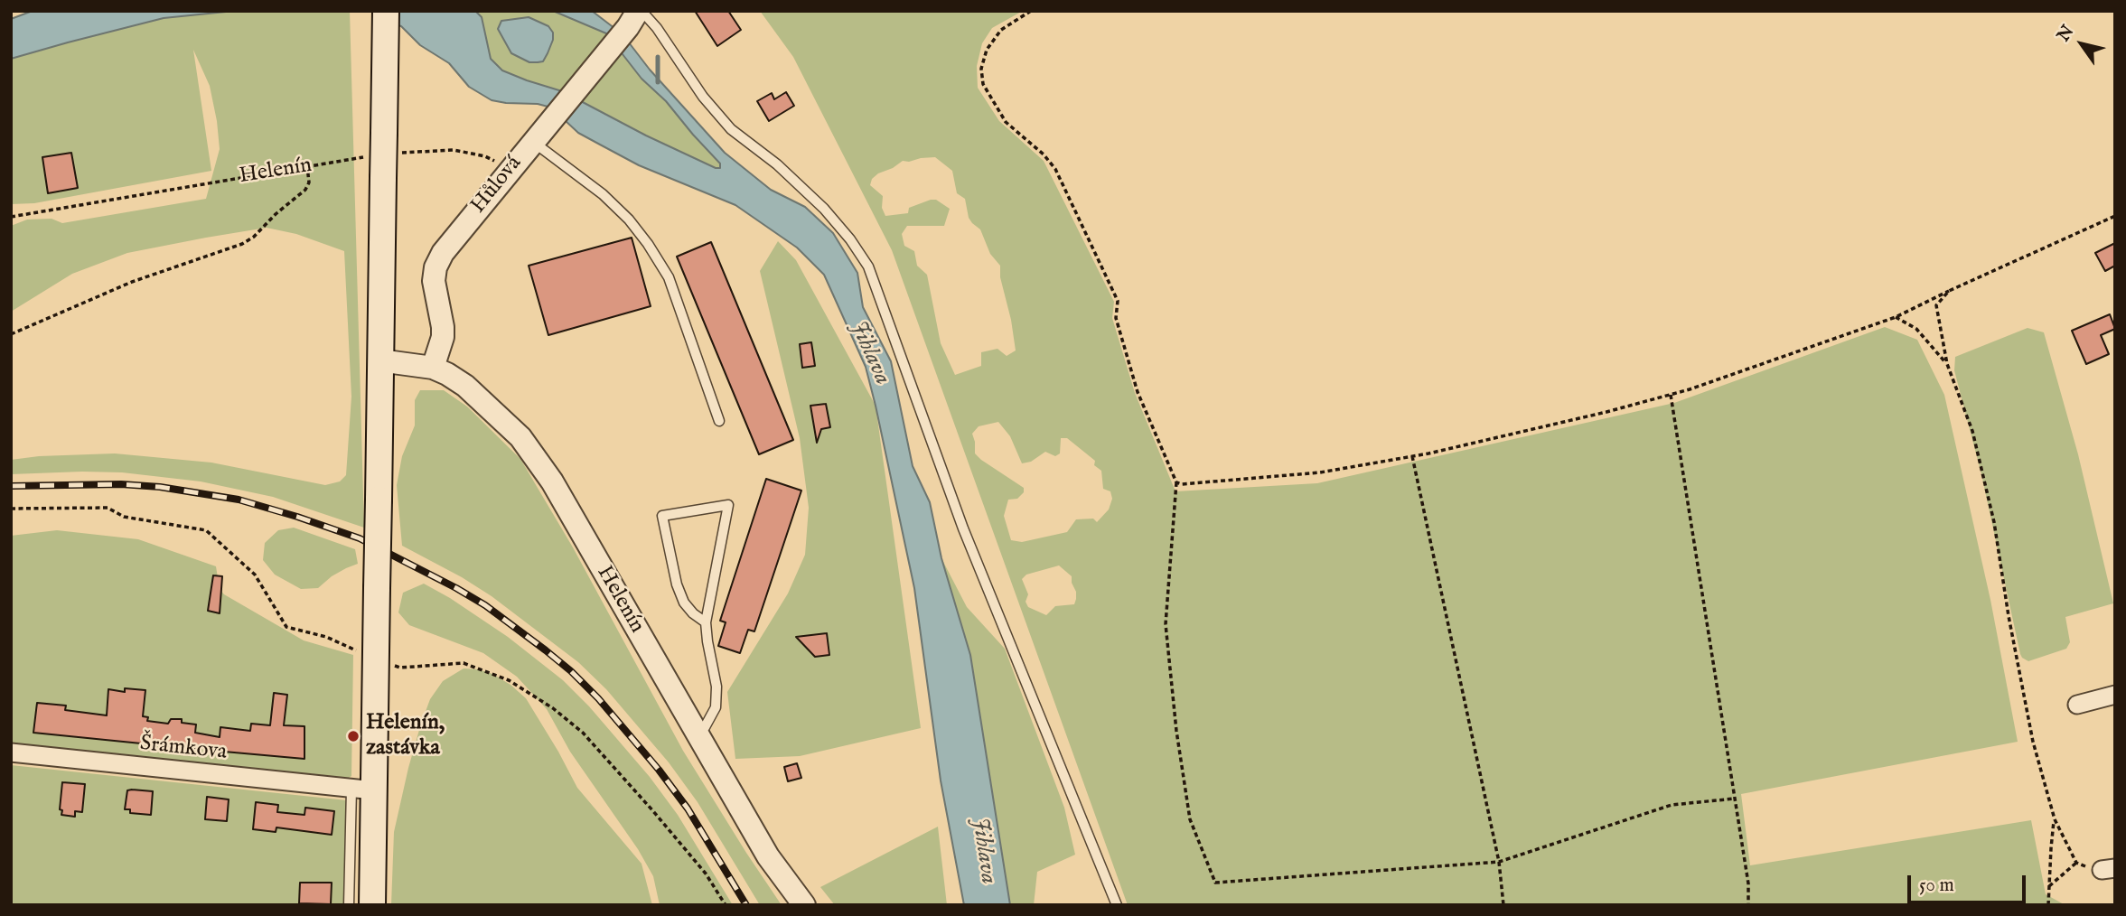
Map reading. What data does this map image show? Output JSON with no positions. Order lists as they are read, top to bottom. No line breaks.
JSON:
{"streets":{"street":["Helenín","Hůlová","Šrámkova"]},"crossings":[["Helenín","Hůlová"]],"water":["Jihlava"],"places":["Helenín, zastávka"],"scale_bar":"50 m","north":"top left"}
